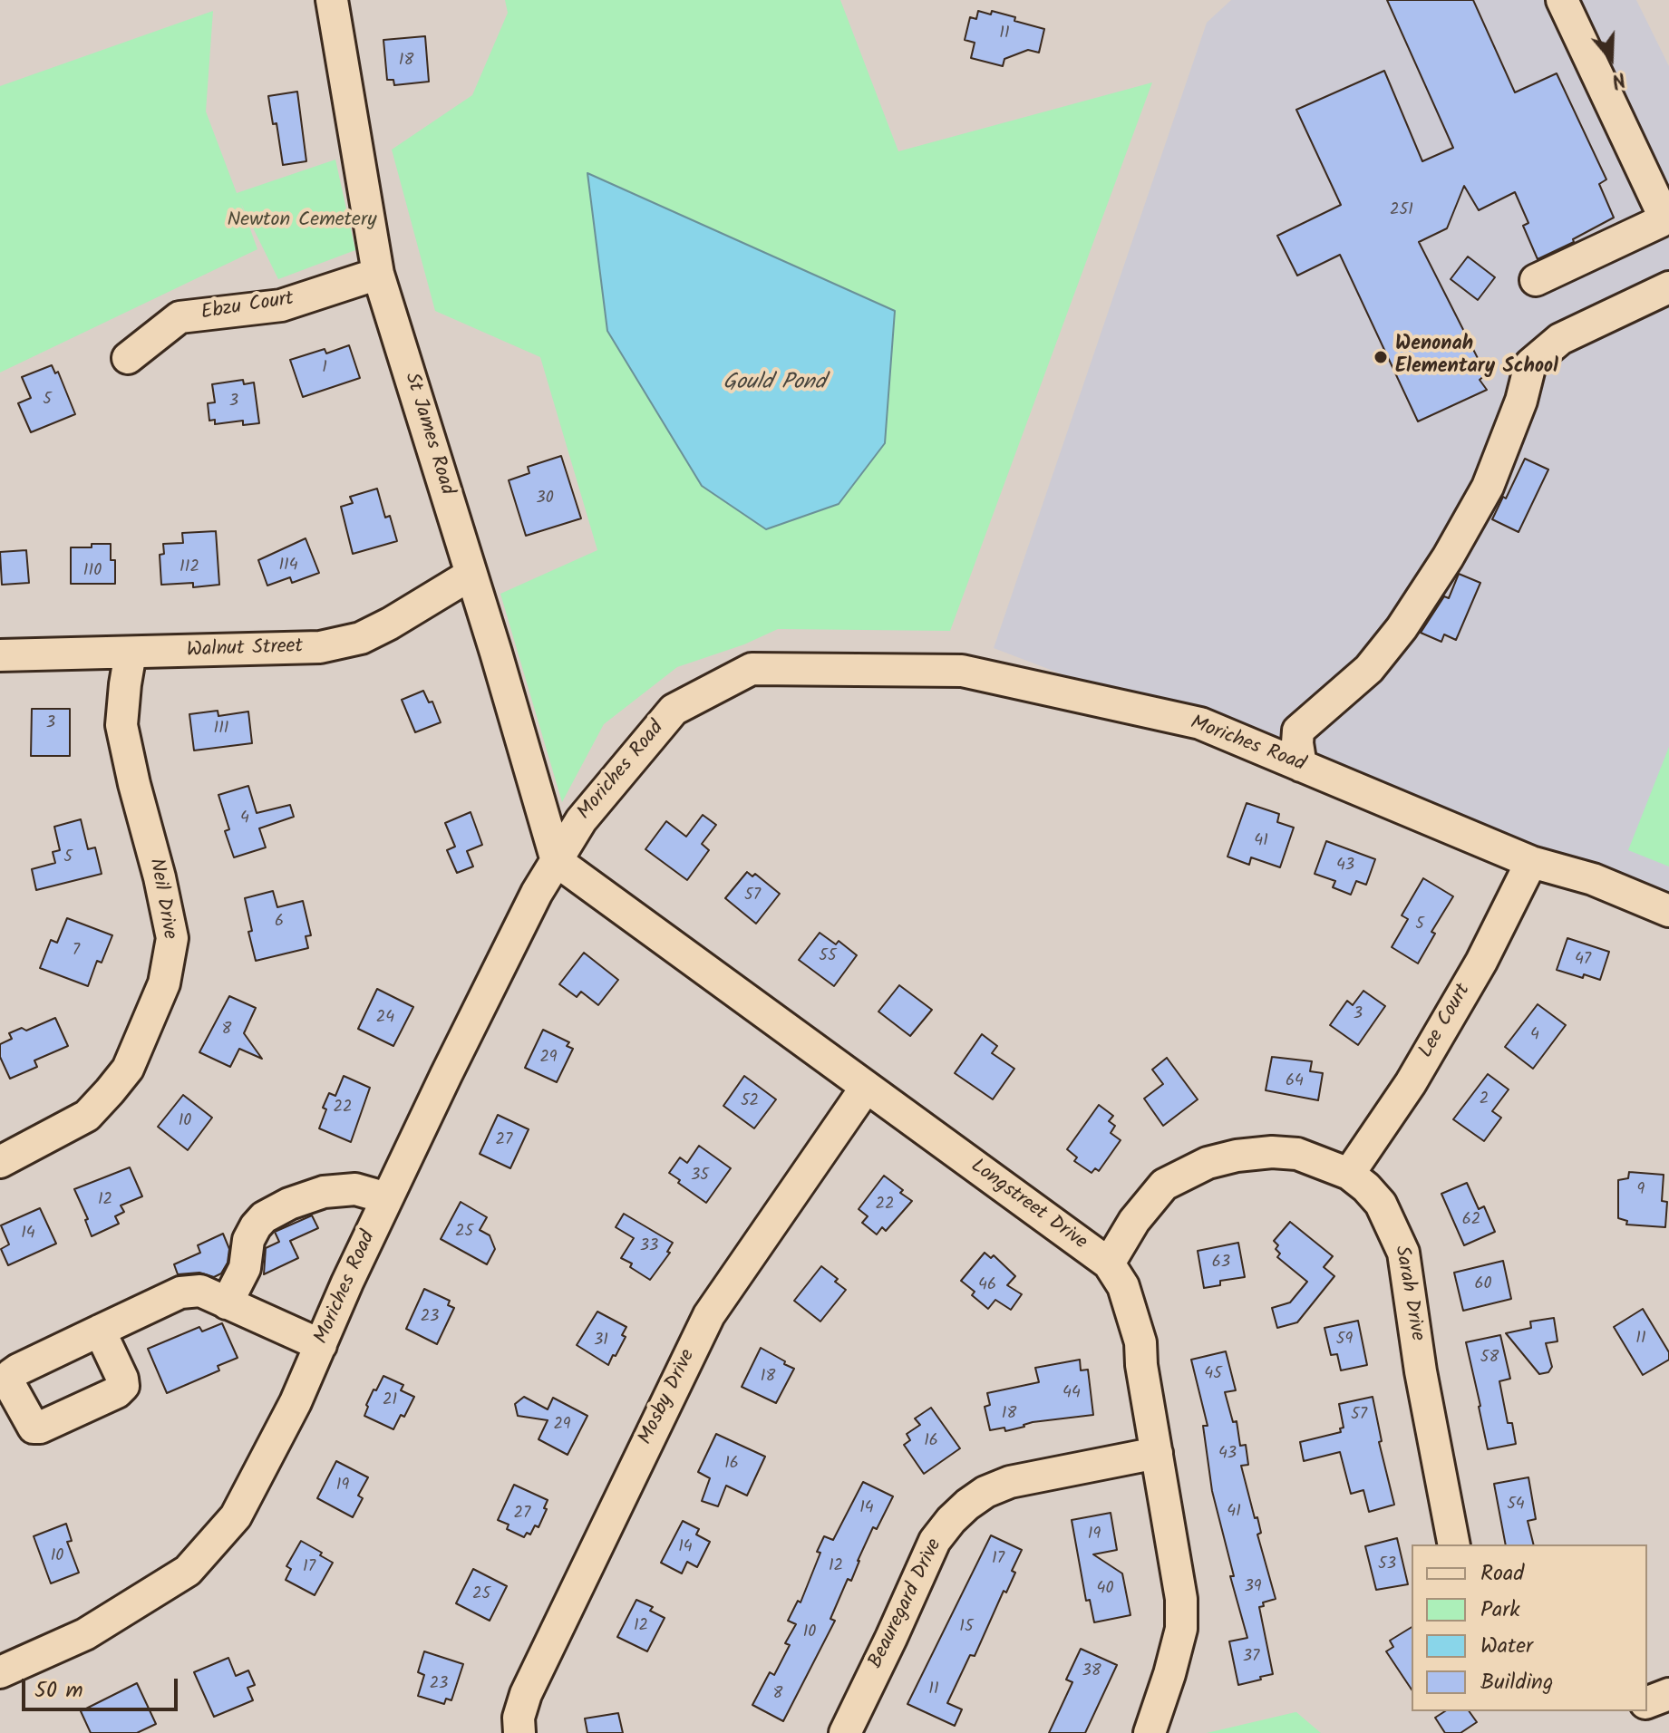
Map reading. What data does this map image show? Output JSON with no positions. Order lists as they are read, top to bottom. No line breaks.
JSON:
{"streets":{"street":["Ebzu Court","St James Road","Walnut Street","Moriches Road","Neil Drive","Lee Court","Longstreet Drive","Sarah Drive","Mosby Drive","Beauregard Drive"]},"crossings":[["Ebzu Court","St James Road"],["St James Road","Walnut Street"],["St James Road","Moriches Road"],["St James Road","Longstreet Drive"],["Walnut Street","Neil Drive"],["Moriches Road","Lee Court"],["Moriches Road","Longstreet Drive"],["Lee Court","Sarah Drive"],["Longstreet Drive","Sarah Drive"],["Longstreet Drive","Mosby Drive"],["Longstreet Drive","Beauregard Drive"]],"water":["Gould Pond"],"parks":["Newton Cemetery"],"places":["Wenonah Elementary School"],"house_numbers":["11","18","251","1","5","3","30","114","112","110","3","111","4","41","5","43","57","6","5","7","55","47","3","24","8","4","29","64","2","52","22","10","27","35","9","12","22","62","25","14","33","63","60","46","23","11","59","31","58","45","18","44","21","18","57","29","16","43","16","19","54","14","41","27","19","14","10","17","53","12","17","39","40","25","12","15","10","37","38","23","11","8"],"legend":["Road","Park","Water","Building"],"scale_bar":"50 m","north":"bottom"}
